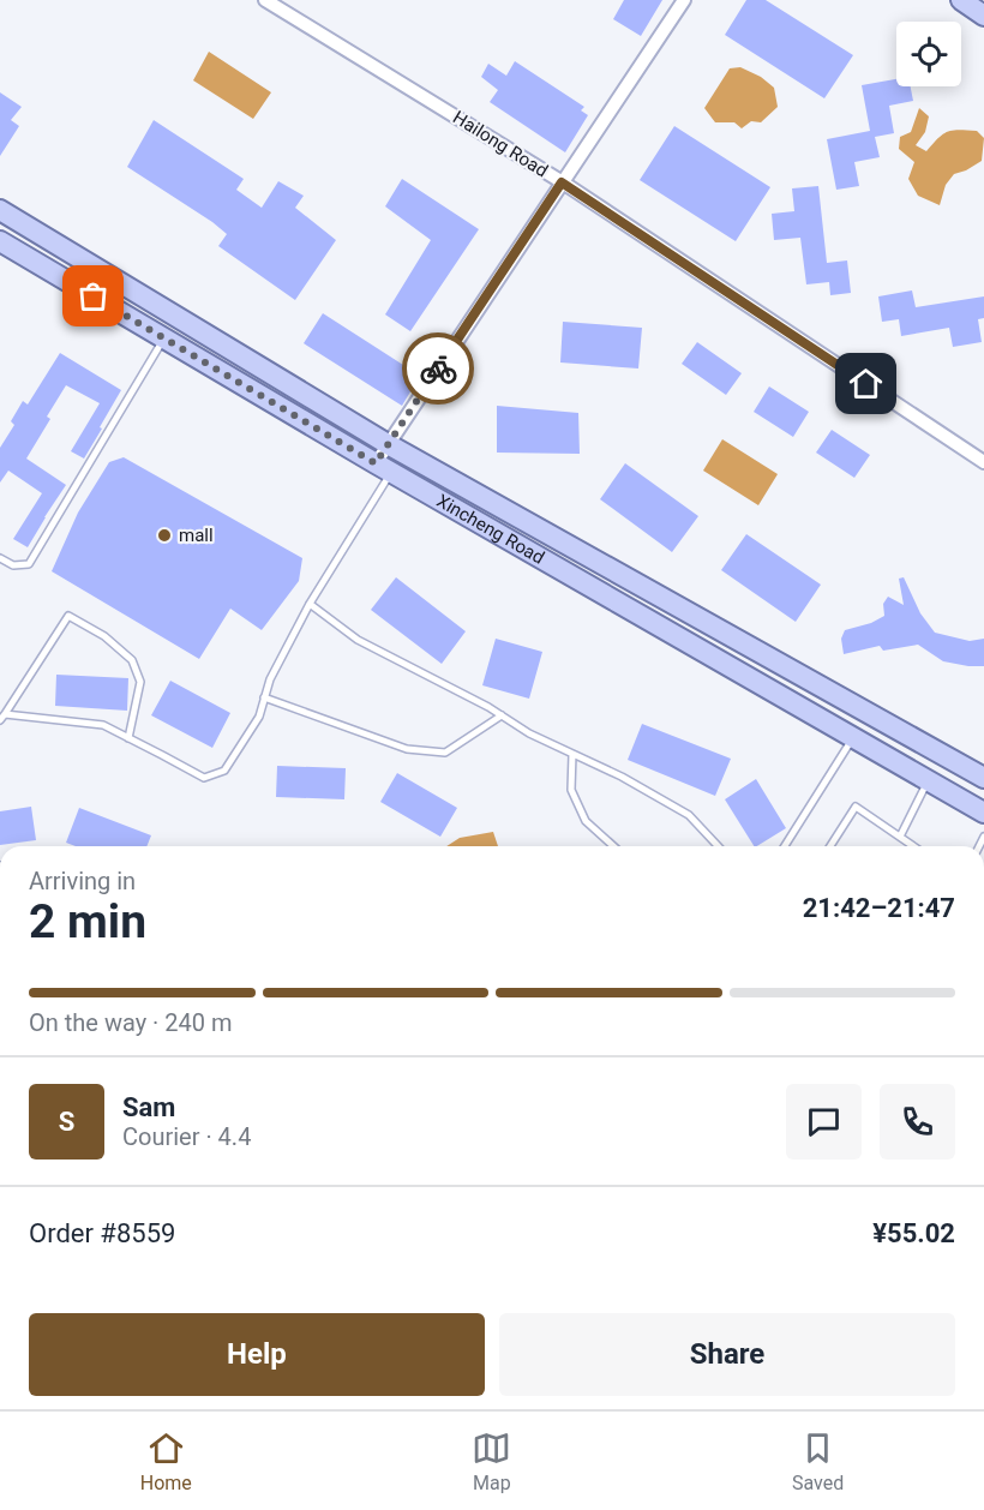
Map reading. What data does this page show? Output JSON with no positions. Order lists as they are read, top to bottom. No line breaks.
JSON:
{"streets":{"main road":["Xincheng Road"],"street":["Hailong Road"]},"places":["mall"],"page":{"heading":["2 min","Arriving in","21:42–21:47"],"panel":["Sam","Courier · 4.4","Order #8559","¥55.02"],"bar":"On the way · 240 m","round":"S","buttons":["Help","Share"],"tabs":["Home","Map","Saved"]}}
